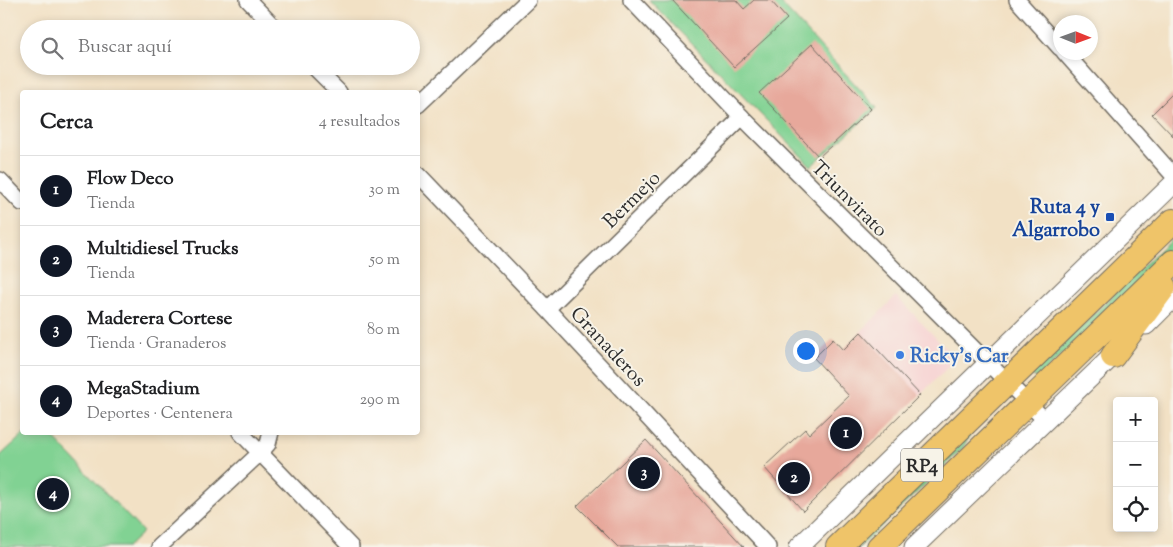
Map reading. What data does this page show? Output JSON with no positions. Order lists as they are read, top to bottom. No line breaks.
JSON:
{"streets":{"main road":["RP4"],"street":["Triunvirato","Bermejo","Granaderos"]},"crossings":[["Triunvirato","Bermejo"],["Triunvirato","RP4"],["Bermejo","Granaderos"]],"places":{"transit":["Ruta 4 y Algarrobo"],"other":["Ricky's Car"]},"north":"right","page":{"search":"Buscar aquí","heading":["Cerca","4 resultados"],"list":[{"mark":"1","name":"Flow Deco","note":"Tienda","value":"30 m"},{"mark":"2","name":"Multidiesel Trucks","note":"Tienda","value":"50 m"},{"mark":"3","name":"Maderera Cortese","note":"Tienda · Granaderos","value":"80 m"},{"mark":"4","name":"MegaStadium","note":"Deportes · Centenera","value":"290 m"}],"map_buttons":["+","−"],"pins":["1","3","2","4"]}}
